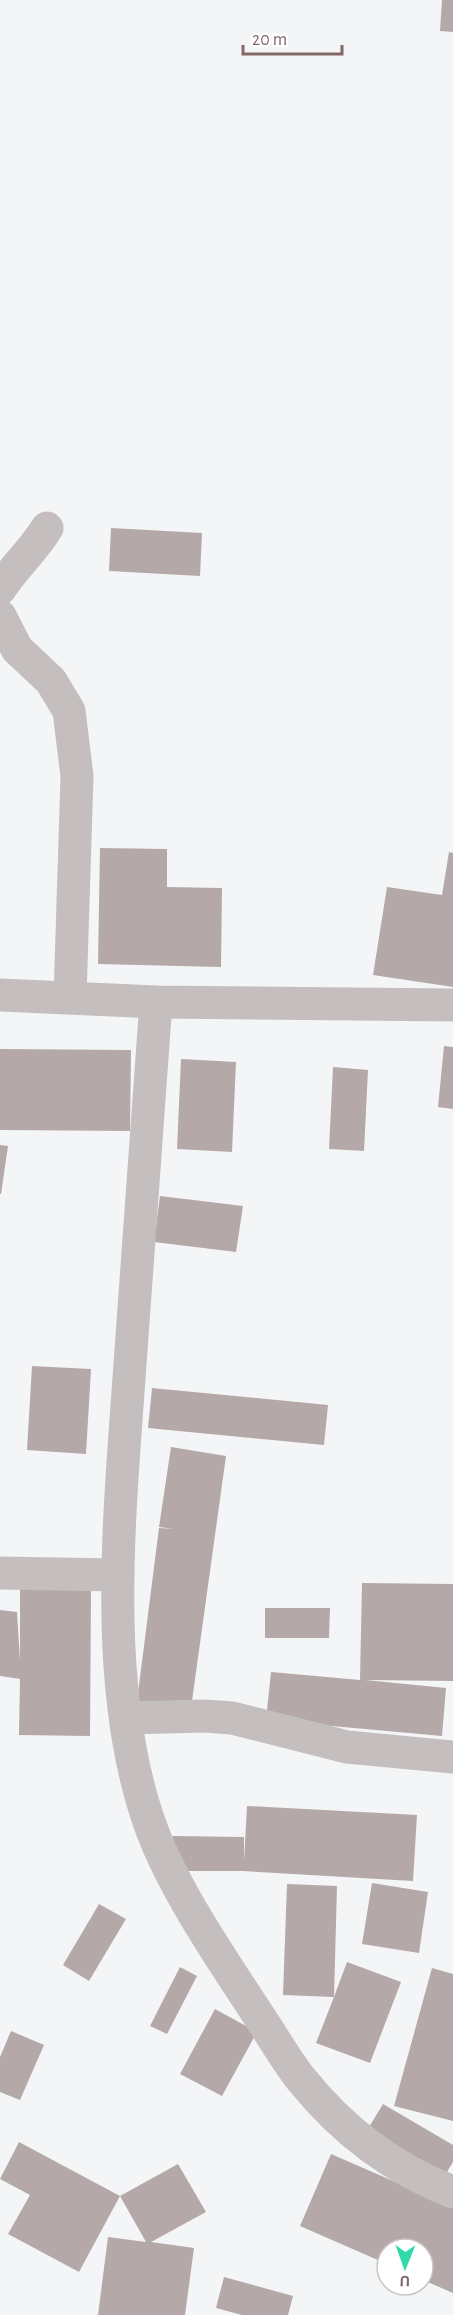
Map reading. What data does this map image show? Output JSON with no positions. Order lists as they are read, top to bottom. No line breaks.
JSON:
{"scale_bar":"20 m","north":"bottom"}
